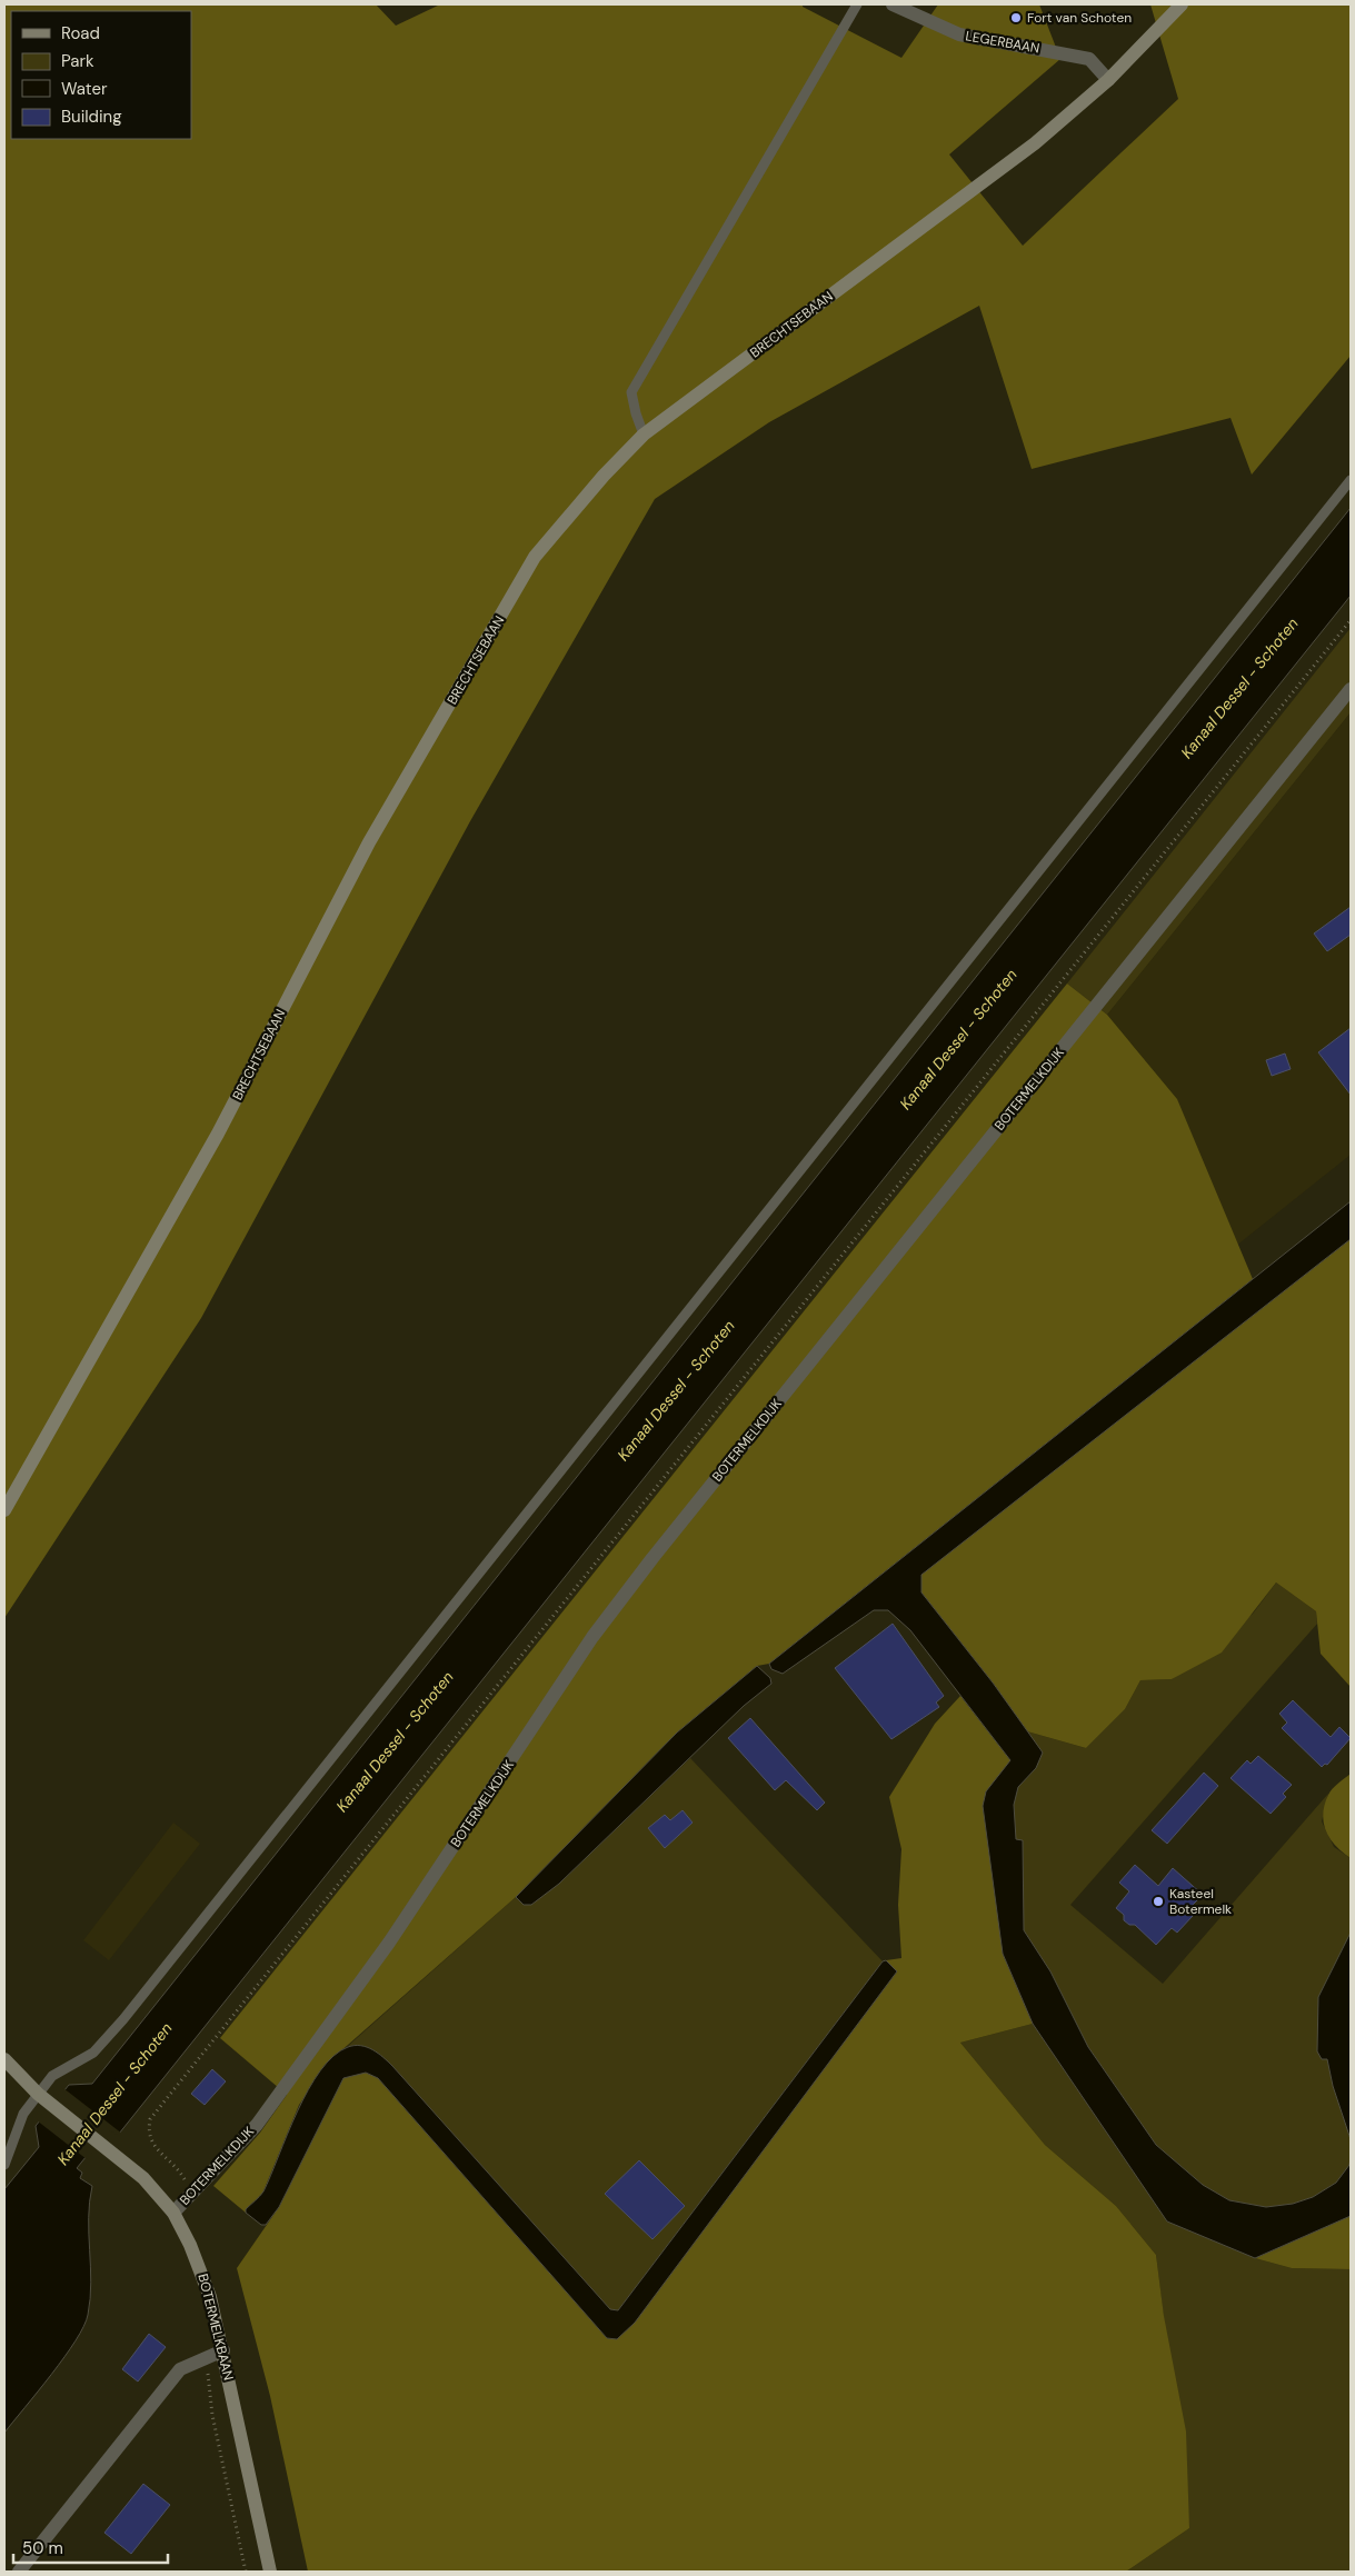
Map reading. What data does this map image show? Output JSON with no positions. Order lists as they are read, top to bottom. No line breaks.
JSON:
{"streets":{"main road":["BRECHTSEBAAN","BOTERMELKBAAN"],"street":["LEGERBAAN","BOTERMELKDIJK"]},"crossings":[["LEGERBAAN","BRECHTSEBAAN"],["BOTERMELKDIJK","BOTERMELKBAAN"]],"water":["Kanaal Dessel - Schoten"],"places":["Fort van Schoten","Kasteel Botermelk"],"legend":["Road","Park","Water","Building"],"scale_bar":"50 m"}
